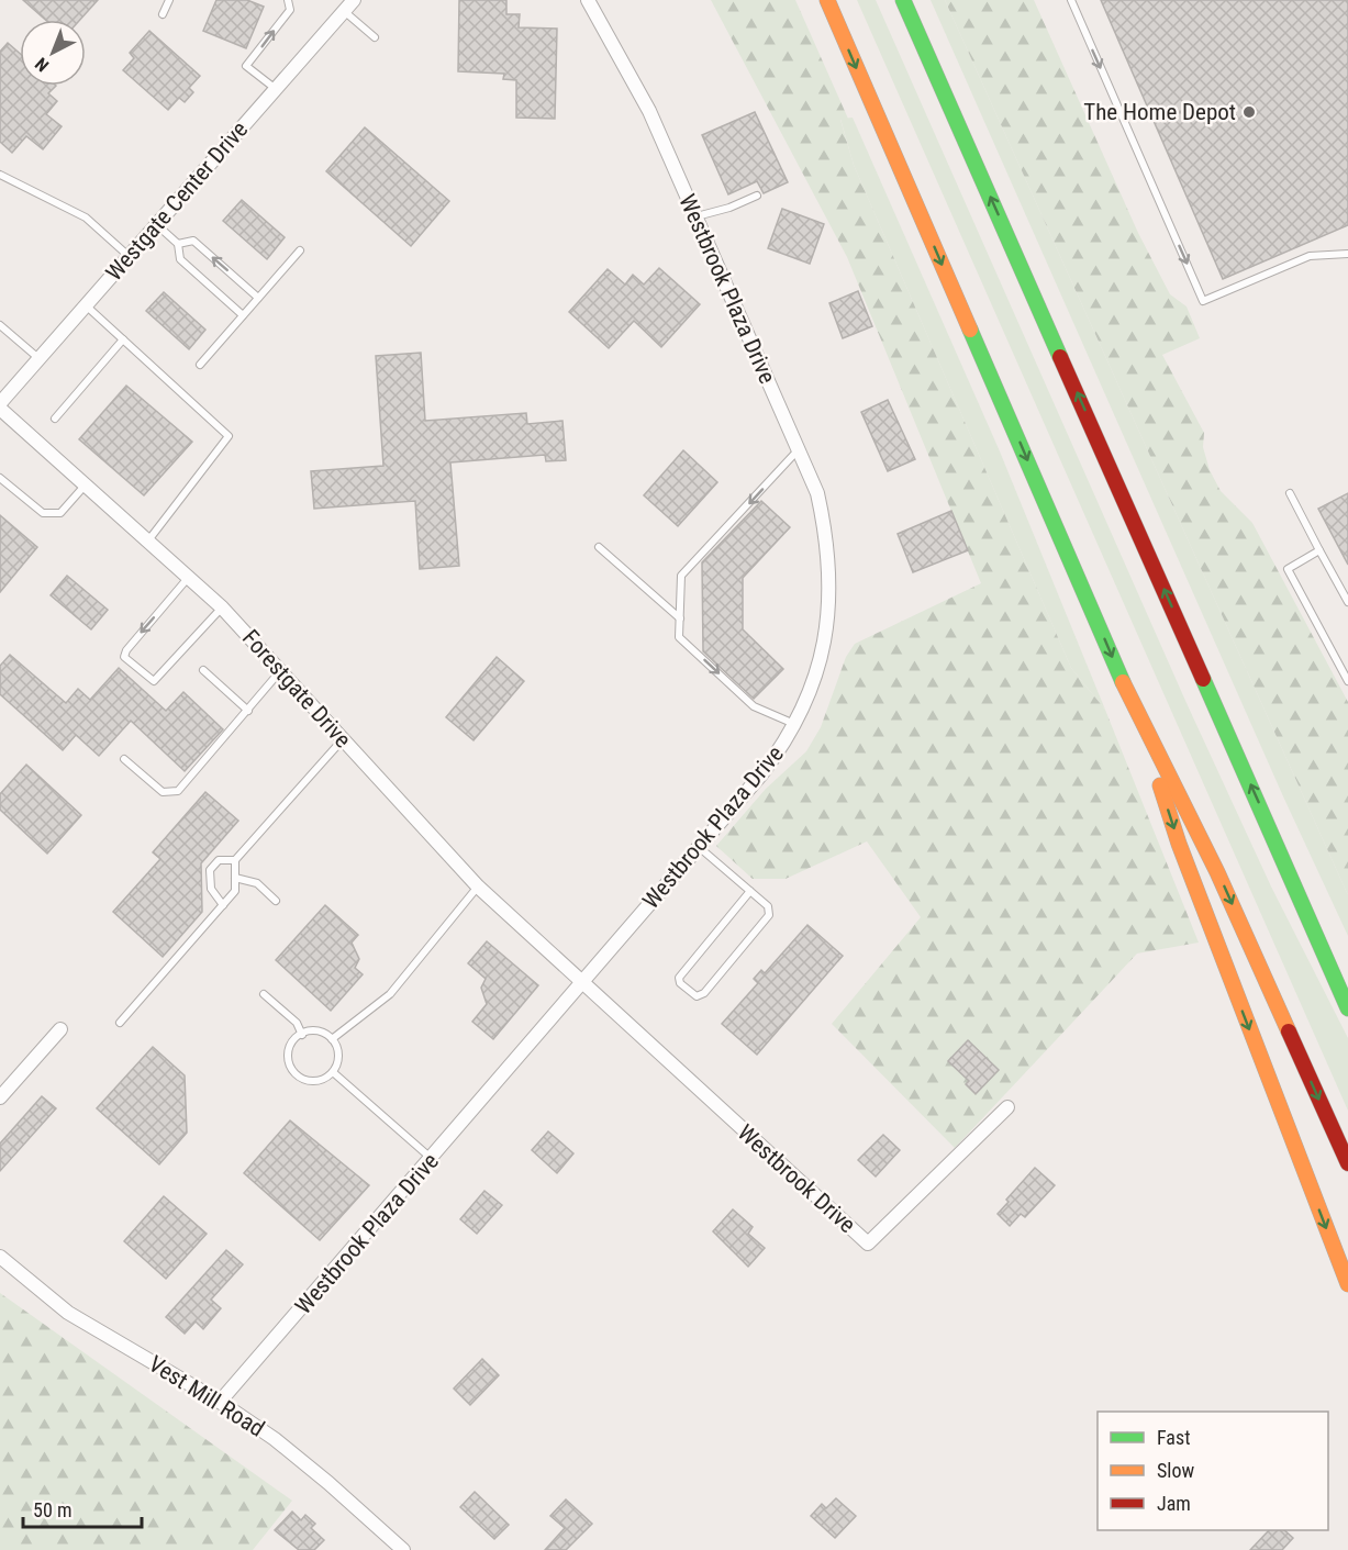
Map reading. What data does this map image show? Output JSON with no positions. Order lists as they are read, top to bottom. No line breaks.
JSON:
{"streets":{"street":["Westgate Center Drive","Westbrook Plaza Drive","Forestgate Drive","Westbrook Drive","Vest Mill Road"]},"crossings":[["Westbrook Plaza Drive","Forestgate Drive"],["Westbrook Plaza Drive","Westbrook Drive"],["Westbrook Plaza Drive","Vest Mill Road"],["Forestgate Drive","Westbrook Drive"]],"places":["The Home Depot"],"legend":["Fast","Slow","Jam"],"scale_bar":"50 m","north":"bottom left"}
